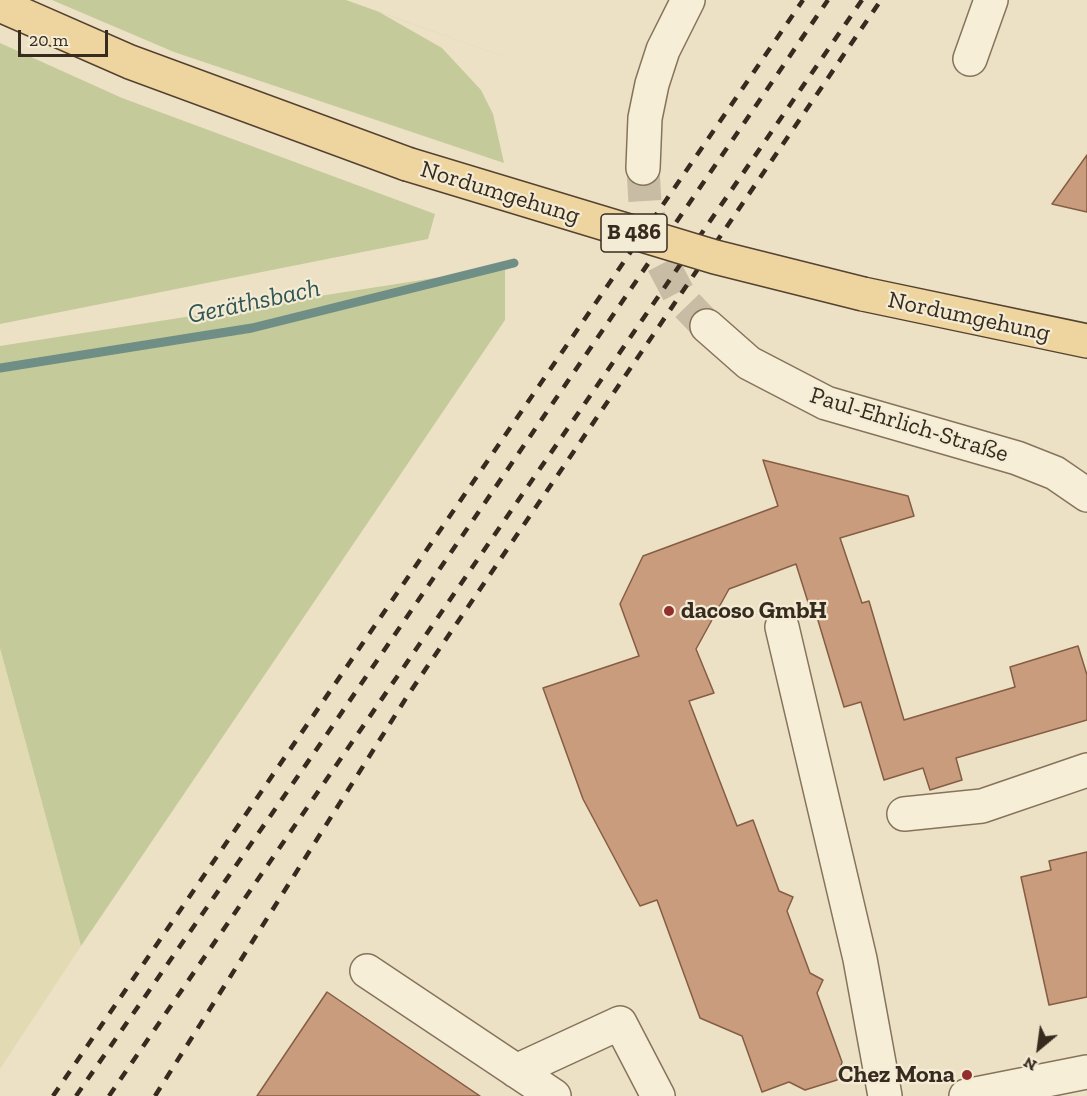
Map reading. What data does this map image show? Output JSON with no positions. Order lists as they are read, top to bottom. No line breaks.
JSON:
{"streets":{"main road":["Nordumgehung","B 486"],"street":["Paul-Ehrlich-Straße"]},"water":["Geräthsbach"],"places":["dacoso GmbH","Chez Mona"],"scale_bar":"20 m","north":"bottom left"}
